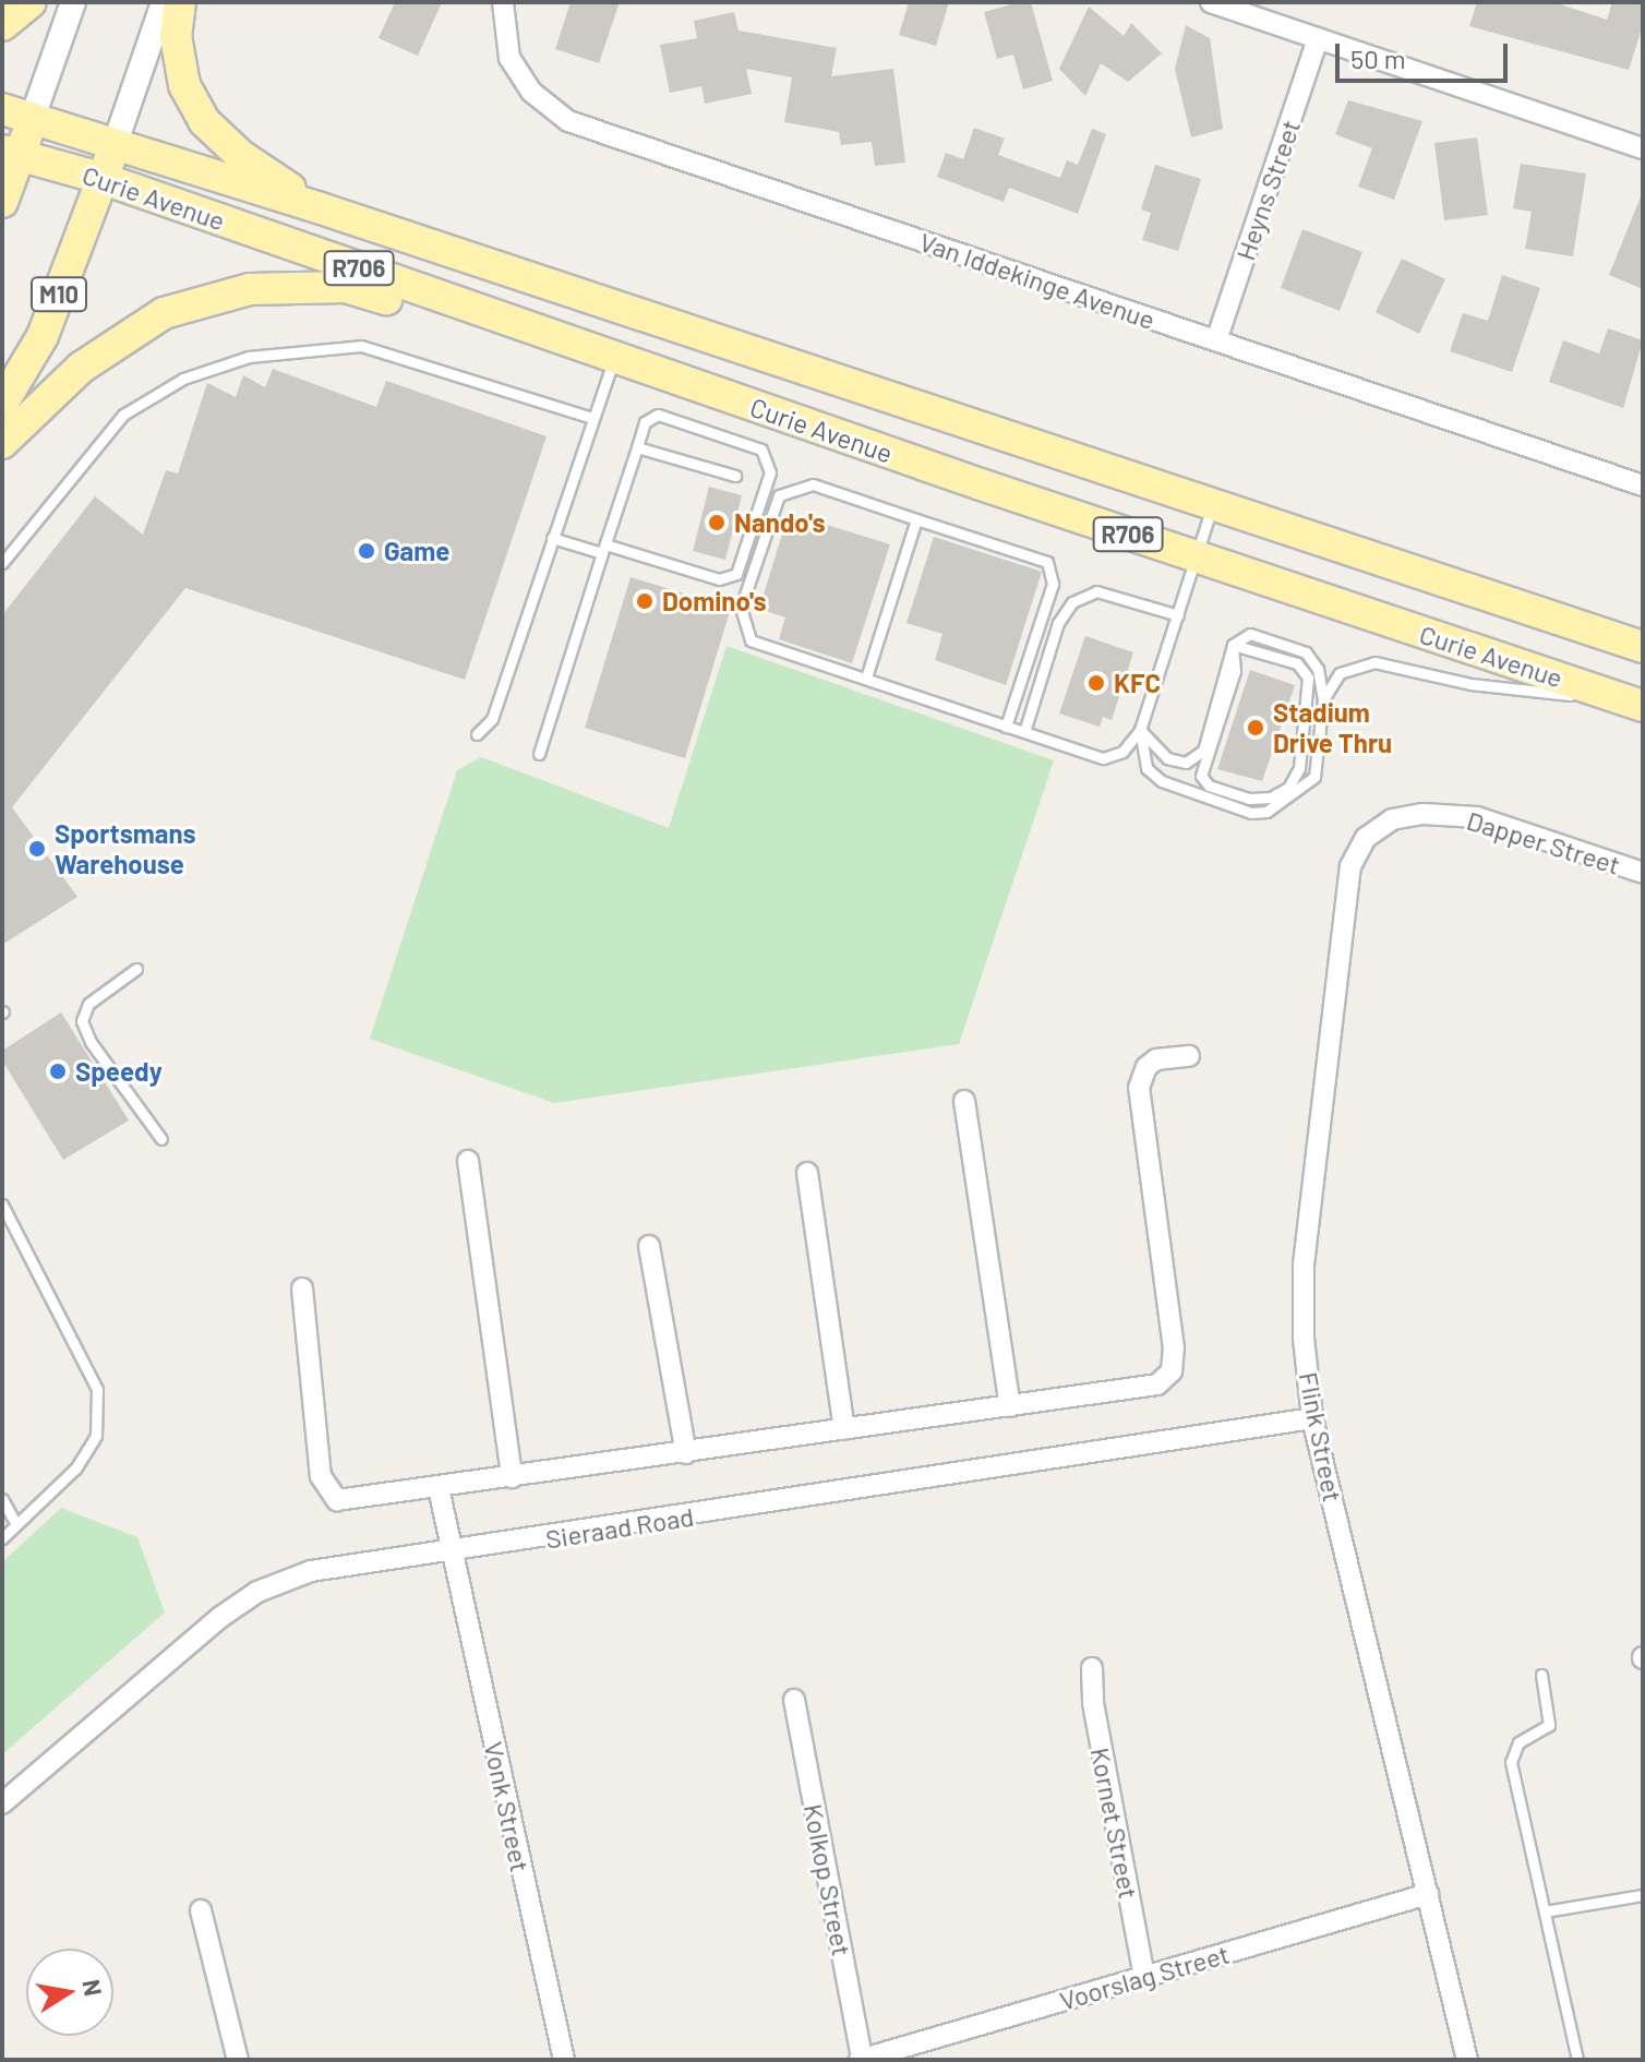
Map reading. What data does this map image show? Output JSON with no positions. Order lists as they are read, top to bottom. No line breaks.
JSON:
{"streets":{"main road":["Curie Avenue","R706","M10"],"street":["Heyns Street","Van Iddekinge Avenue","Dapper Street","Flink Street","Sieraad Road","Vonk Street","Kornet Street","Kolkop Street","Voorslag Street"]},"crossings":[["Heyns Street","Van Iddekinge Avenue"],["Curie Avenue","M10"],["Dapper Street","Flink Street"],["Flink Street","Sieraad Road"],["Flink Street","Voorslag Street"],["Sieraad Road","Vonk Street"],["Kornet Street","Voorslag Street"],["Kolkop Street","Voorslag Street"]],"places":["Nando's","Game","Domino's","KFC","Stadium Drive Thru","Sportsmans Warehouse","Speedy"],"scale_bar":"50 m","north":"right"}
